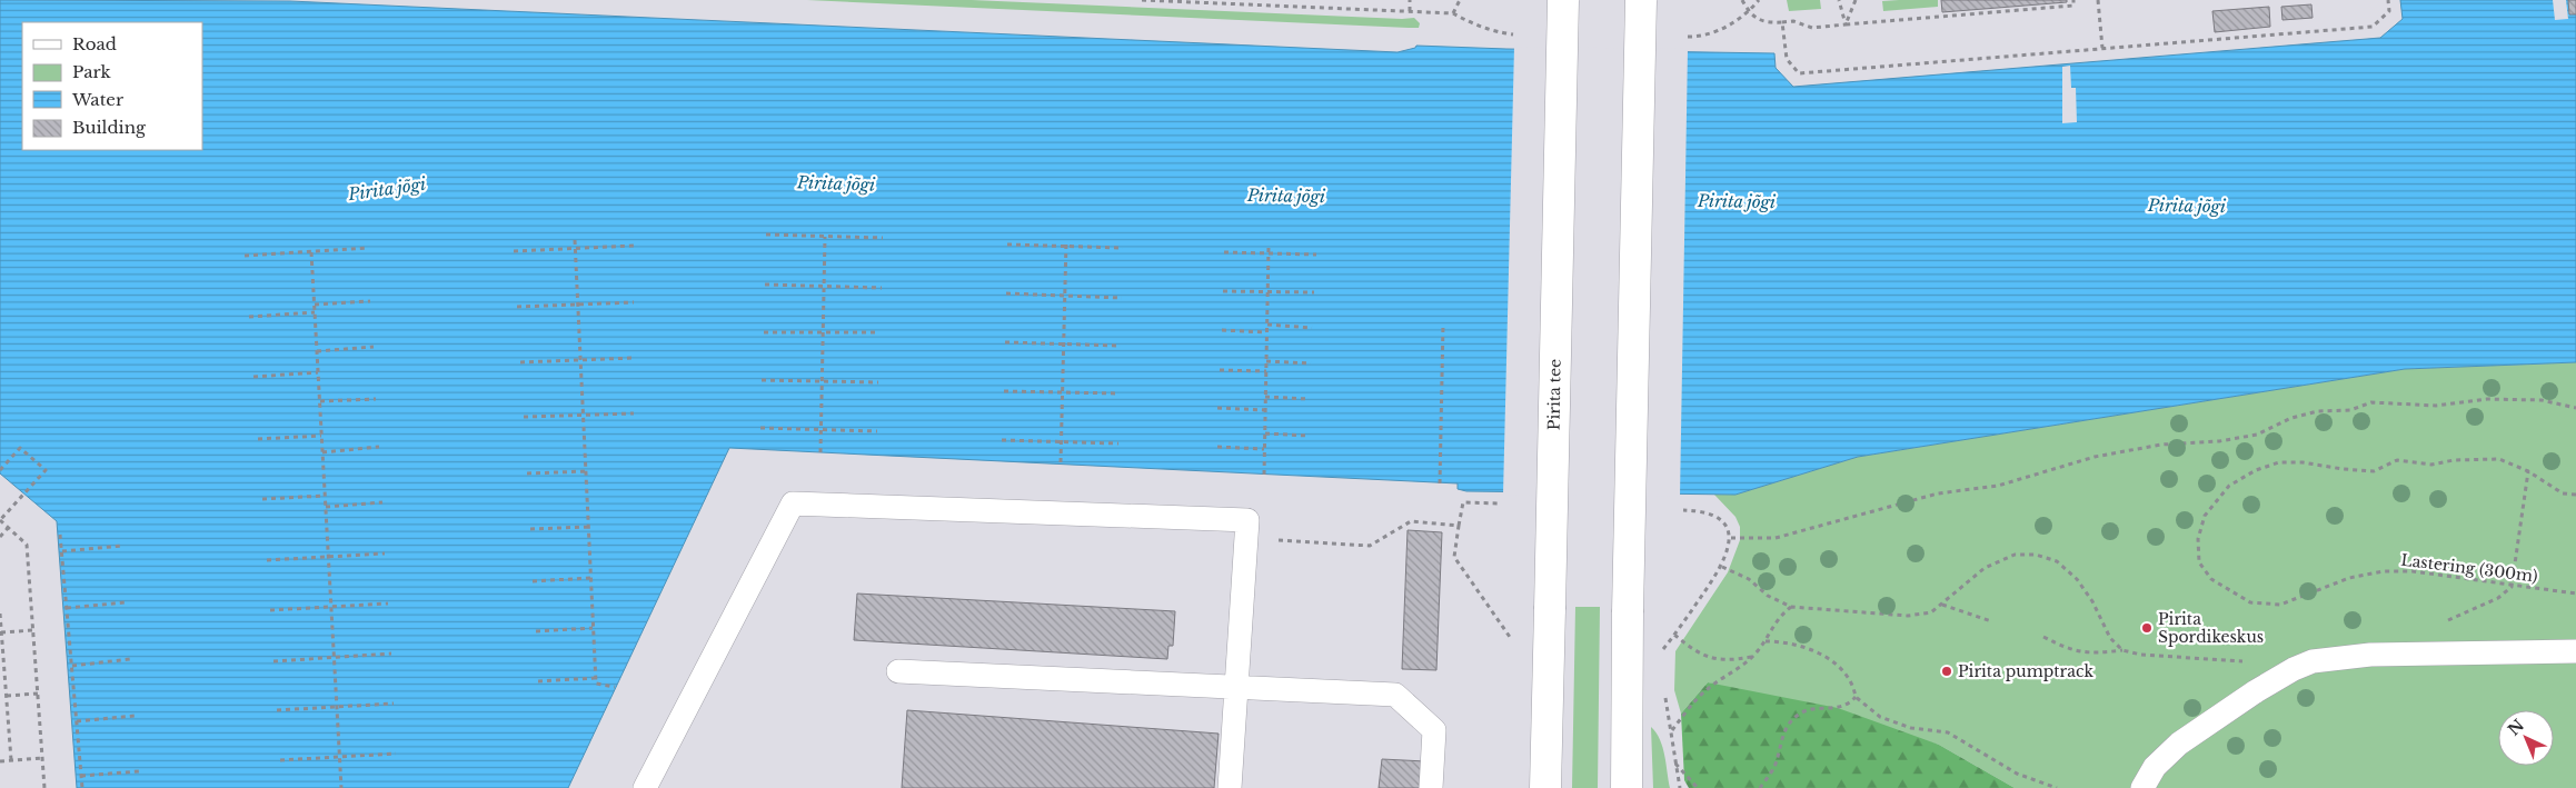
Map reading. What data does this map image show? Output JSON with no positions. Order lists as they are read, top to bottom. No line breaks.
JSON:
{"streets":{"main road":["Pirita tee"],"path":["Lastering (300m)"]},"water":["Pirita jõgi"],"places":["Pirita Spordikeskus","Pirita pumptrack"],"legend":["Road","Park","Water","Building"],"north":"top left"}
